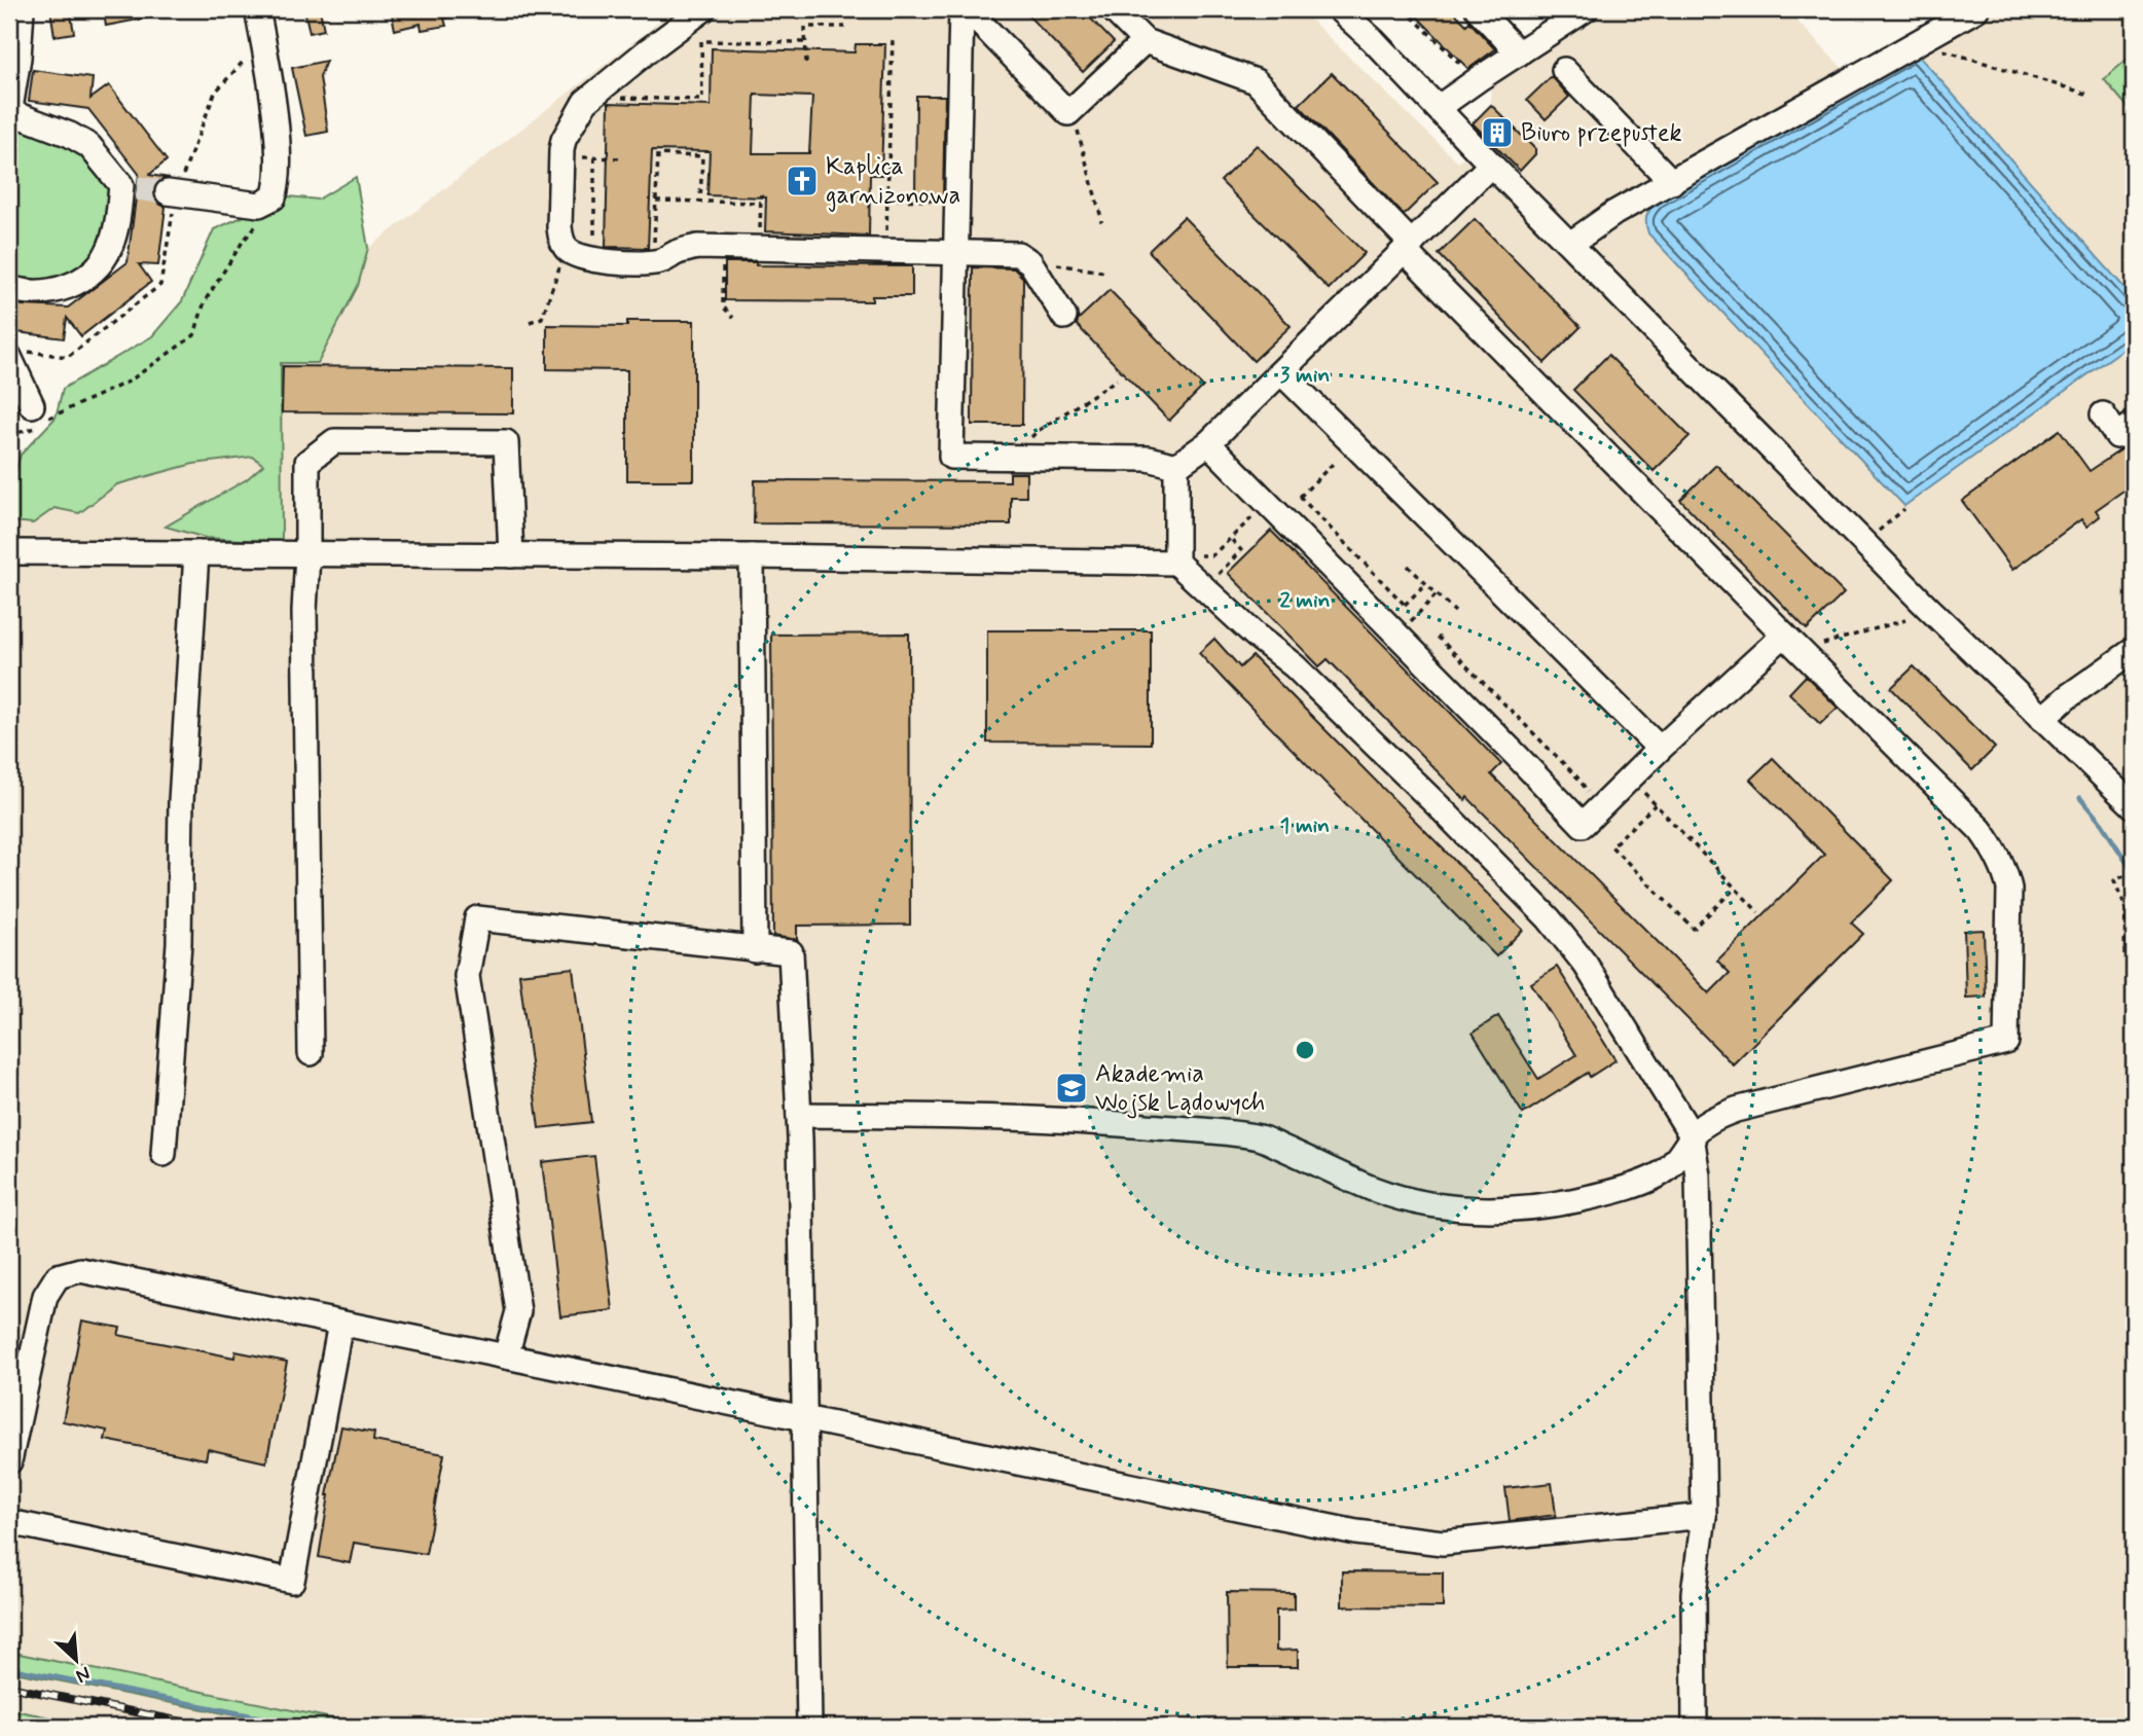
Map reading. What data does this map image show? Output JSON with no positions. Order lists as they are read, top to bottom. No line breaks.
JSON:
{"places":{"building":["Biuro przepustek"],"church":["Kaplica garnizonowa"],"school or university":["Akademia Wojsk Lądowych"]},"north":"bottom right","rings":["3 min","2 min","1 min"]}
